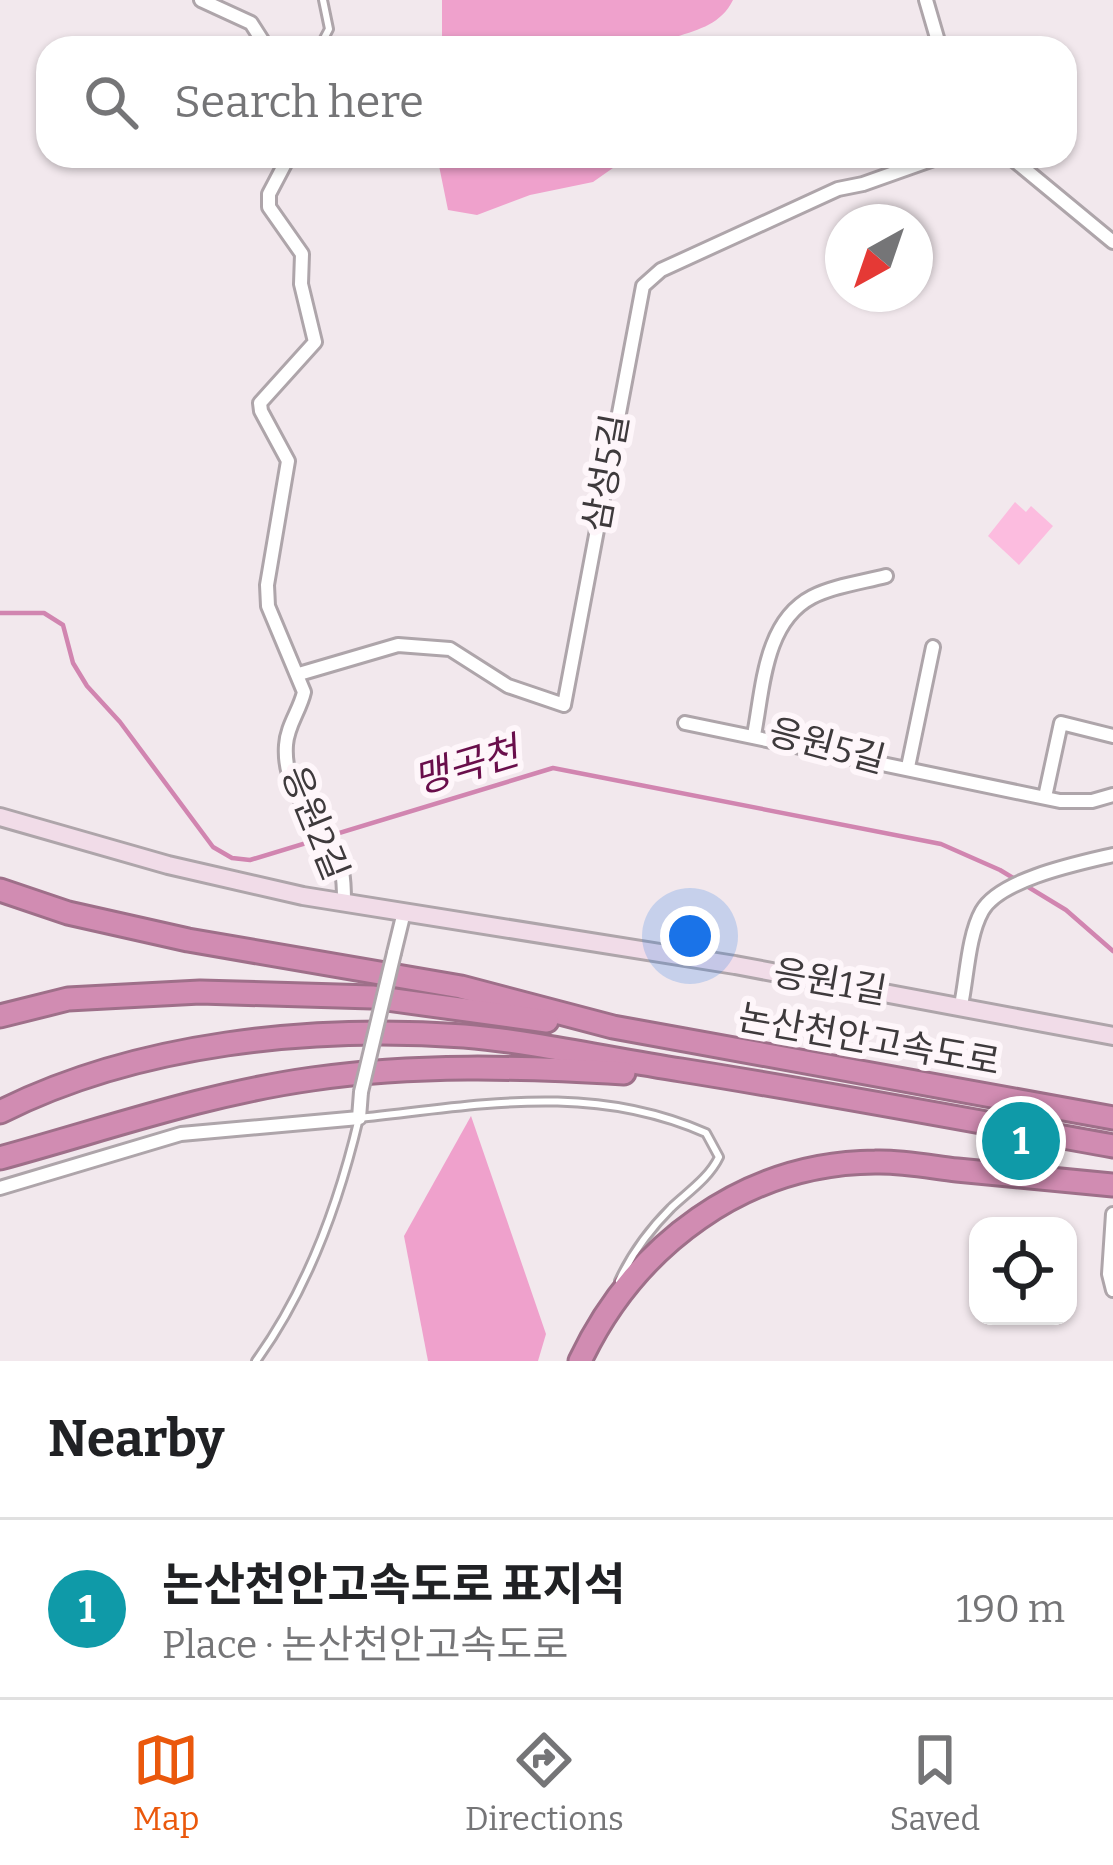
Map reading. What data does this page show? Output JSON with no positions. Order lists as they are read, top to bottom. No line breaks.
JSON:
{"streets":{"highway":["논산천안고속도로"],"street":["삼성5길","응원5길","응원2길","응원1길"]},"crossings":[["삼성5길","응원2길"],["응원2길","응원1길"]],"water":["맹곡천"],"north":"bottom left","page":{"search":"Search here","pins":"1","heading":"Nearby","list":[{"mark":"1","name":"논산천안고속도로 표지석","note":"Place · 논산천안고속도로","value":"190 m"}],"nav":["Map","Directions","Saved"]}}
